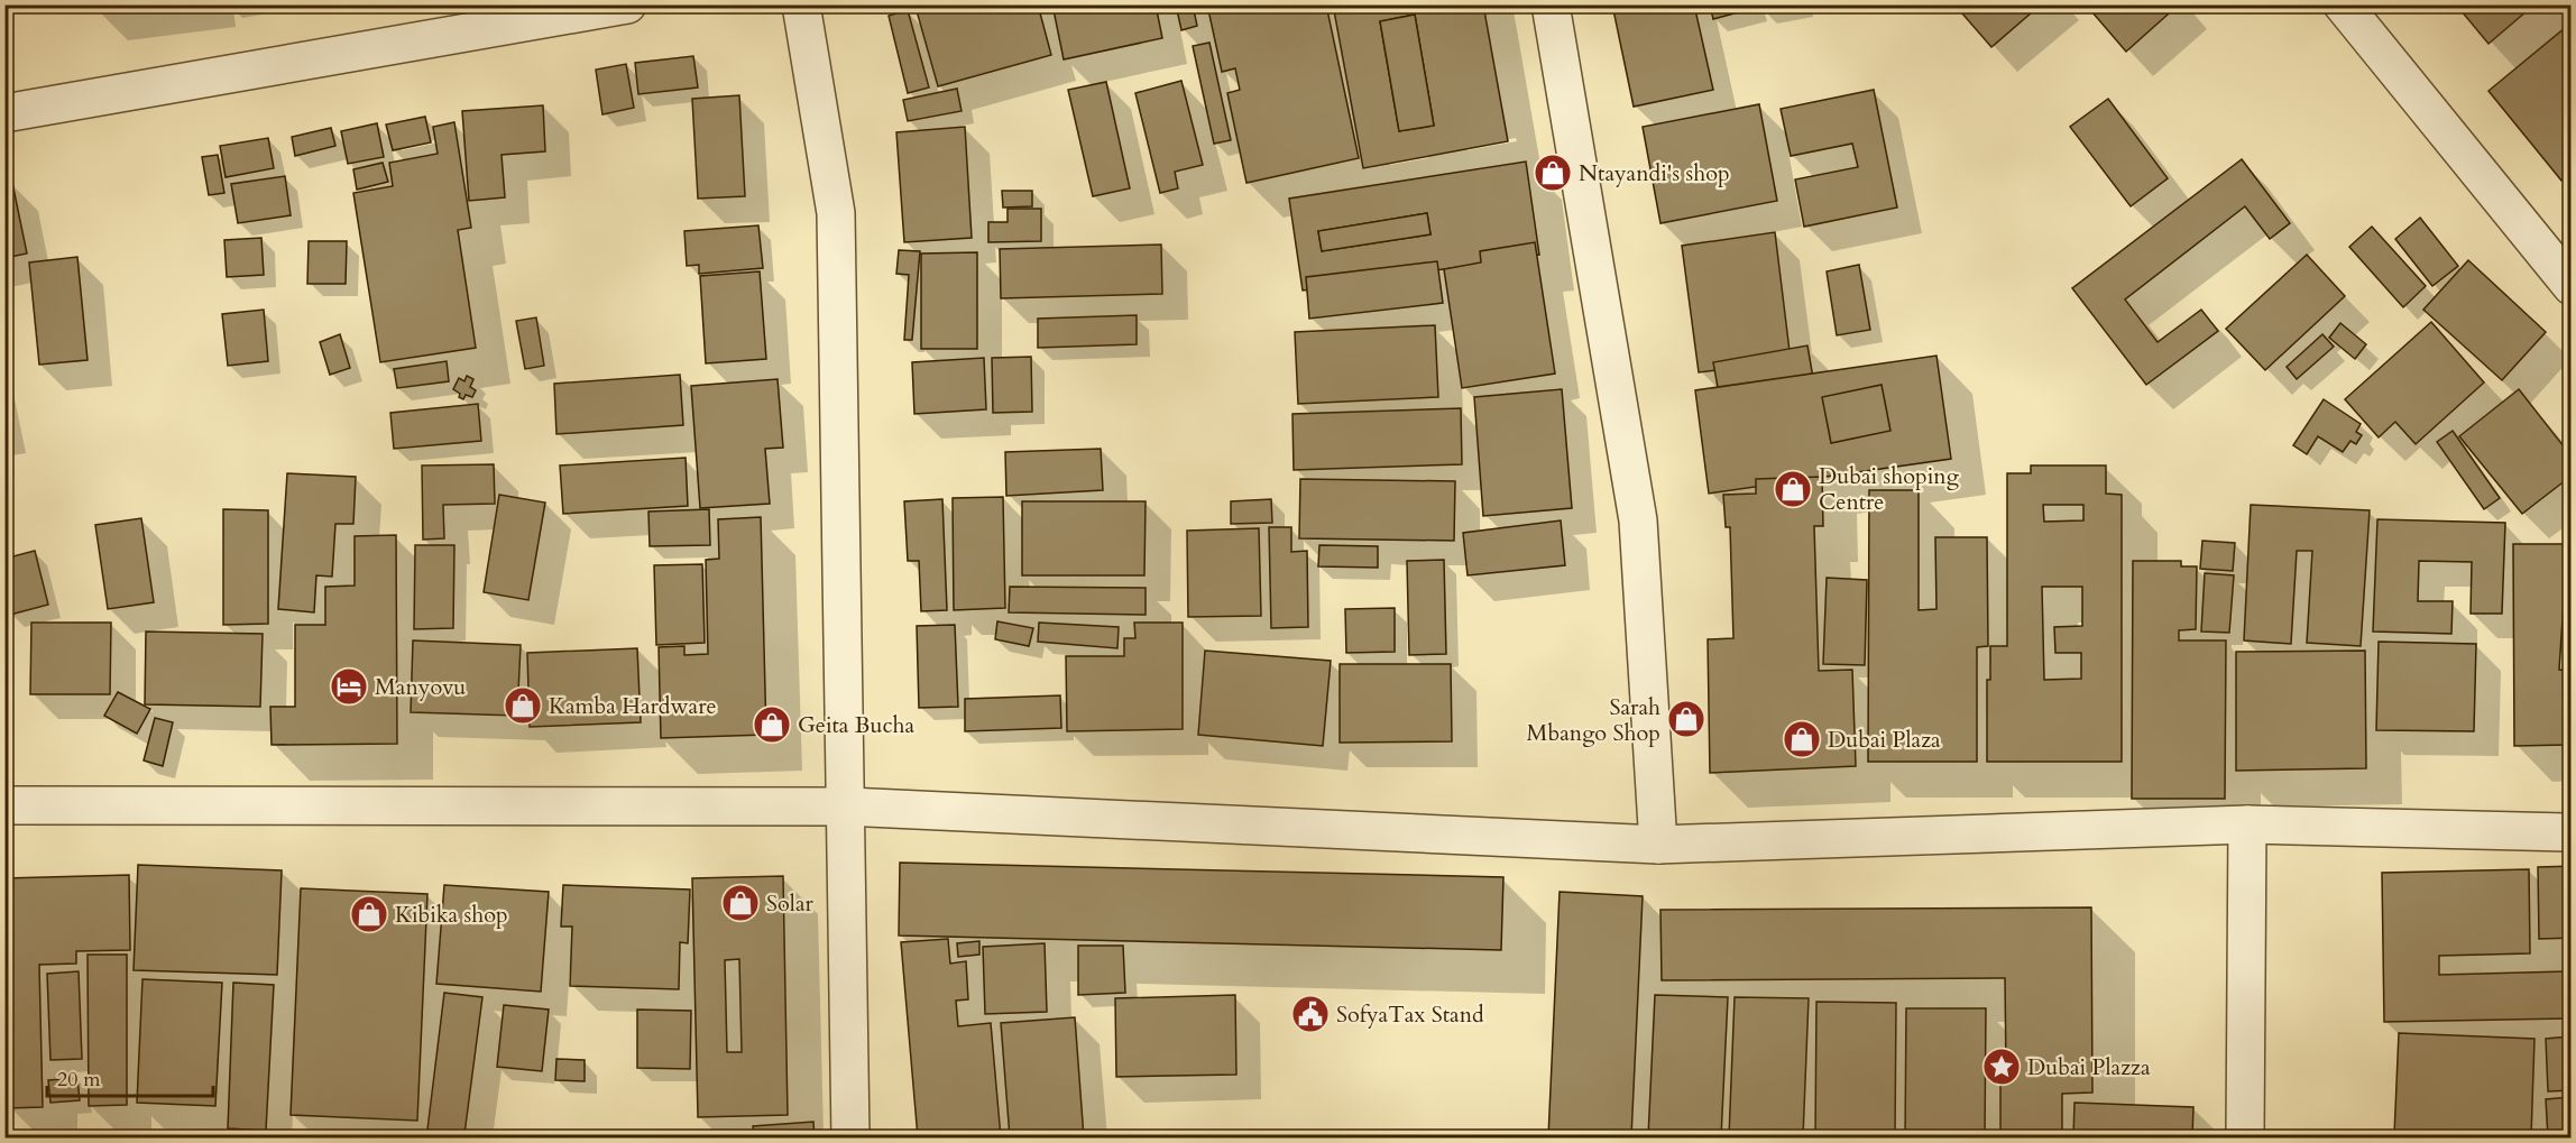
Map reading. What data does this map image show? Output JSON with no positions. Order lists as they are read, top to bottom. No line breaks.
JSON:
{"places":{"shop":["Ntayandi's shop","Dubai shoping Centre","Kamba Hardware","Sarah Mbango Shop","Geita Bucha","Dubai Plaza","Solar","Kibika shop"],"hotel":["Manyovu"],"public building":["SofyaTax Stand"],"place":["Dubai Plazza"]},"scale_bar":"20 m"}
